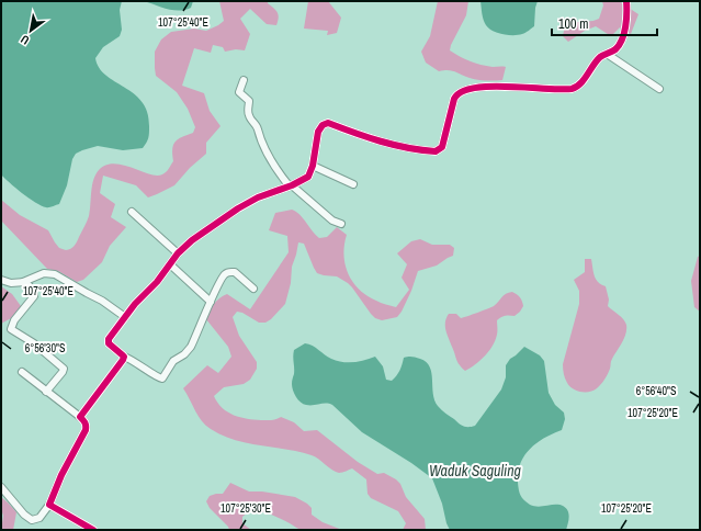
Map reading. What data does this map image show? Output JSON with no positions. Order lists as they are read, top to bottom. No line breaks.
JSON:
{"water":["Waduk Saguling"],"scale_bar":"100 m","north":"bottom left","coordinates":["107°25'40\"E","6°56'30\"S","6°56'40\"S","107°25'20\"E","107°25'30\"E"]}
